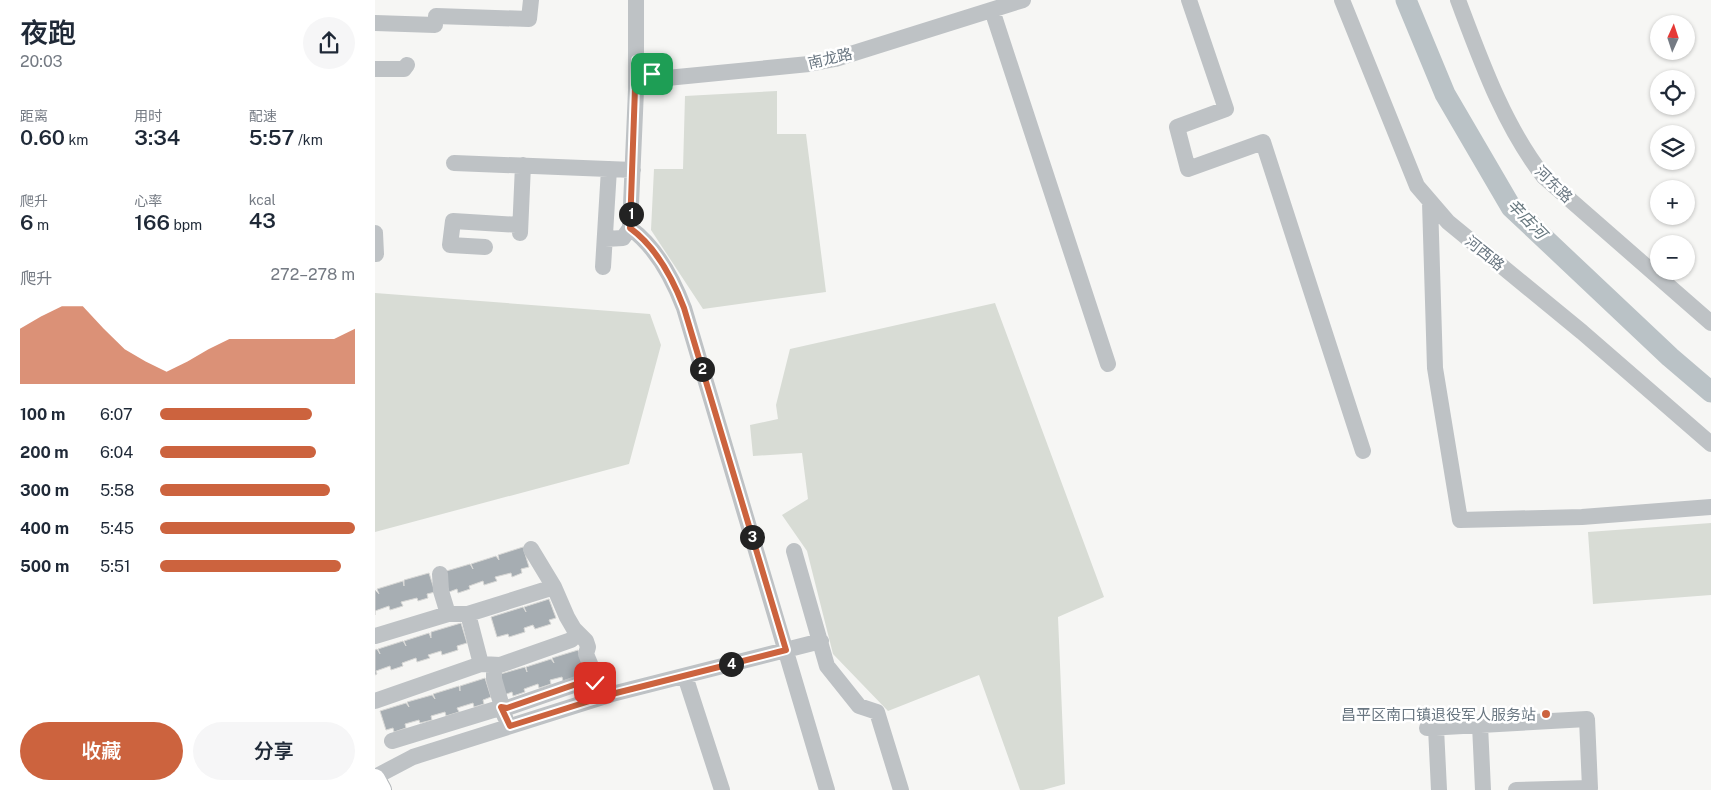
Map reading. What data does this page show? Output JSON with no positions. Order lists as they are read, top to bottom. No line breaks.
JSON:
{"streets":{"street":["南龙路","河东路","河西路"]},"water":["辛店河"],"places":["昌平区南口镇退役军人服务站"],"north":"top","page":{"heading":["夜跑","20:03"],"map_buttons":["+","−"],"stats":[["距离","0.60 km"],["用时","3:34"],["配速","5:57 /km"],["爬升","6 m"],["心率","166 bpm"],["kcal","43"]],"pins":["1","2","3","4"],"chart":["爬升","272–278 m"],"list":[{"name":"100 m","note":"6:07"},{"name":"200 m","note":"6:04"},{"name":"300 m","note":"5:58"},{"name":"400 m","note":"5:45"},{"name":"500 m","note":"5:51"}],"buttons":["收藏","分享"]}}
